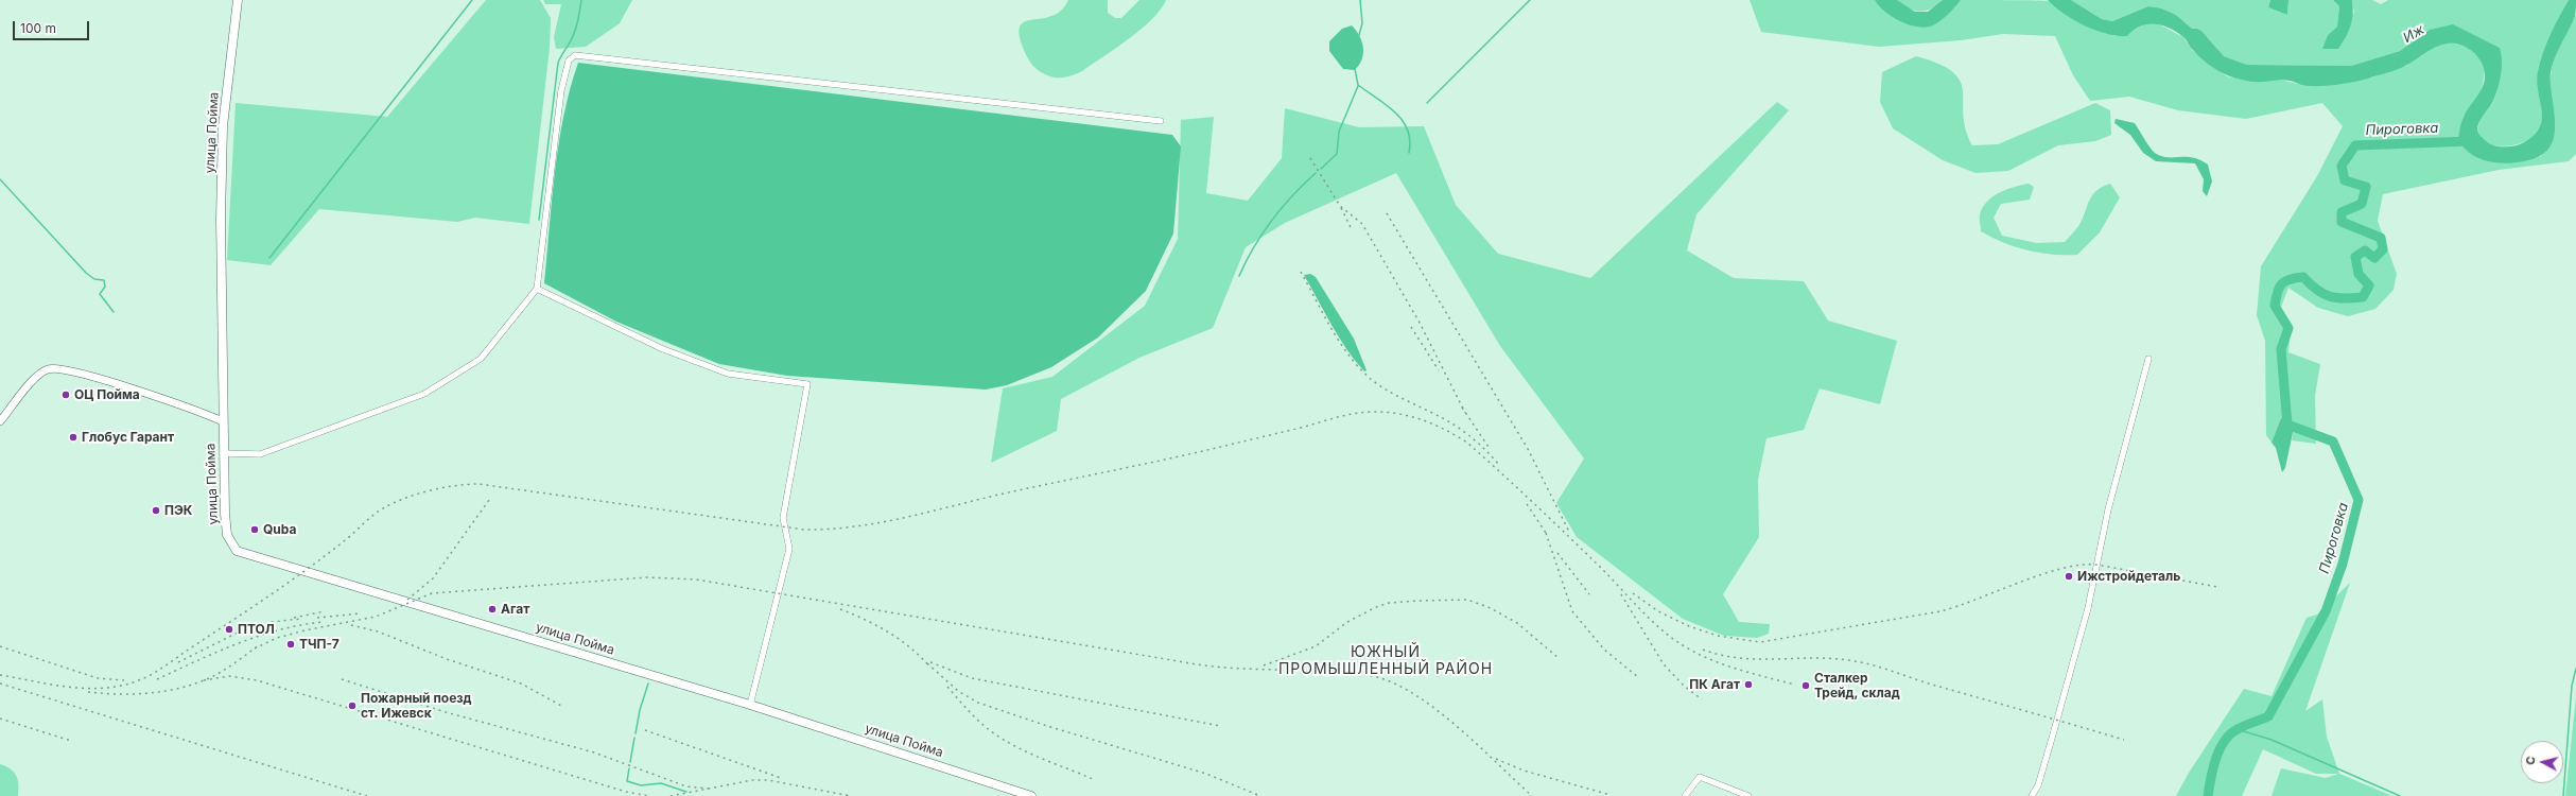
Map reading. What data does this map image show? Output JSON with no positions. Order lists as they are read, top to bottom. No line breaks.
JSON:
{"streets":{"main road":["улица Пойма"]},"districts":["ЮЖНЫЙ ПРОМЫШЛЕННЫЙ РАЙОН"],"water":["Иж","Пироговка"],"places":["ОЦ Пойма","Глобус Гарант","ПЭК","Quba","Ижстройдеталь","Агат","ПТОЛ","ТЧП-7","ПК Агат","Сталкер Трейд, склад","Пожарный поезд ст. Ижевск"],"scale_bar":"100 m","north":"left"}
